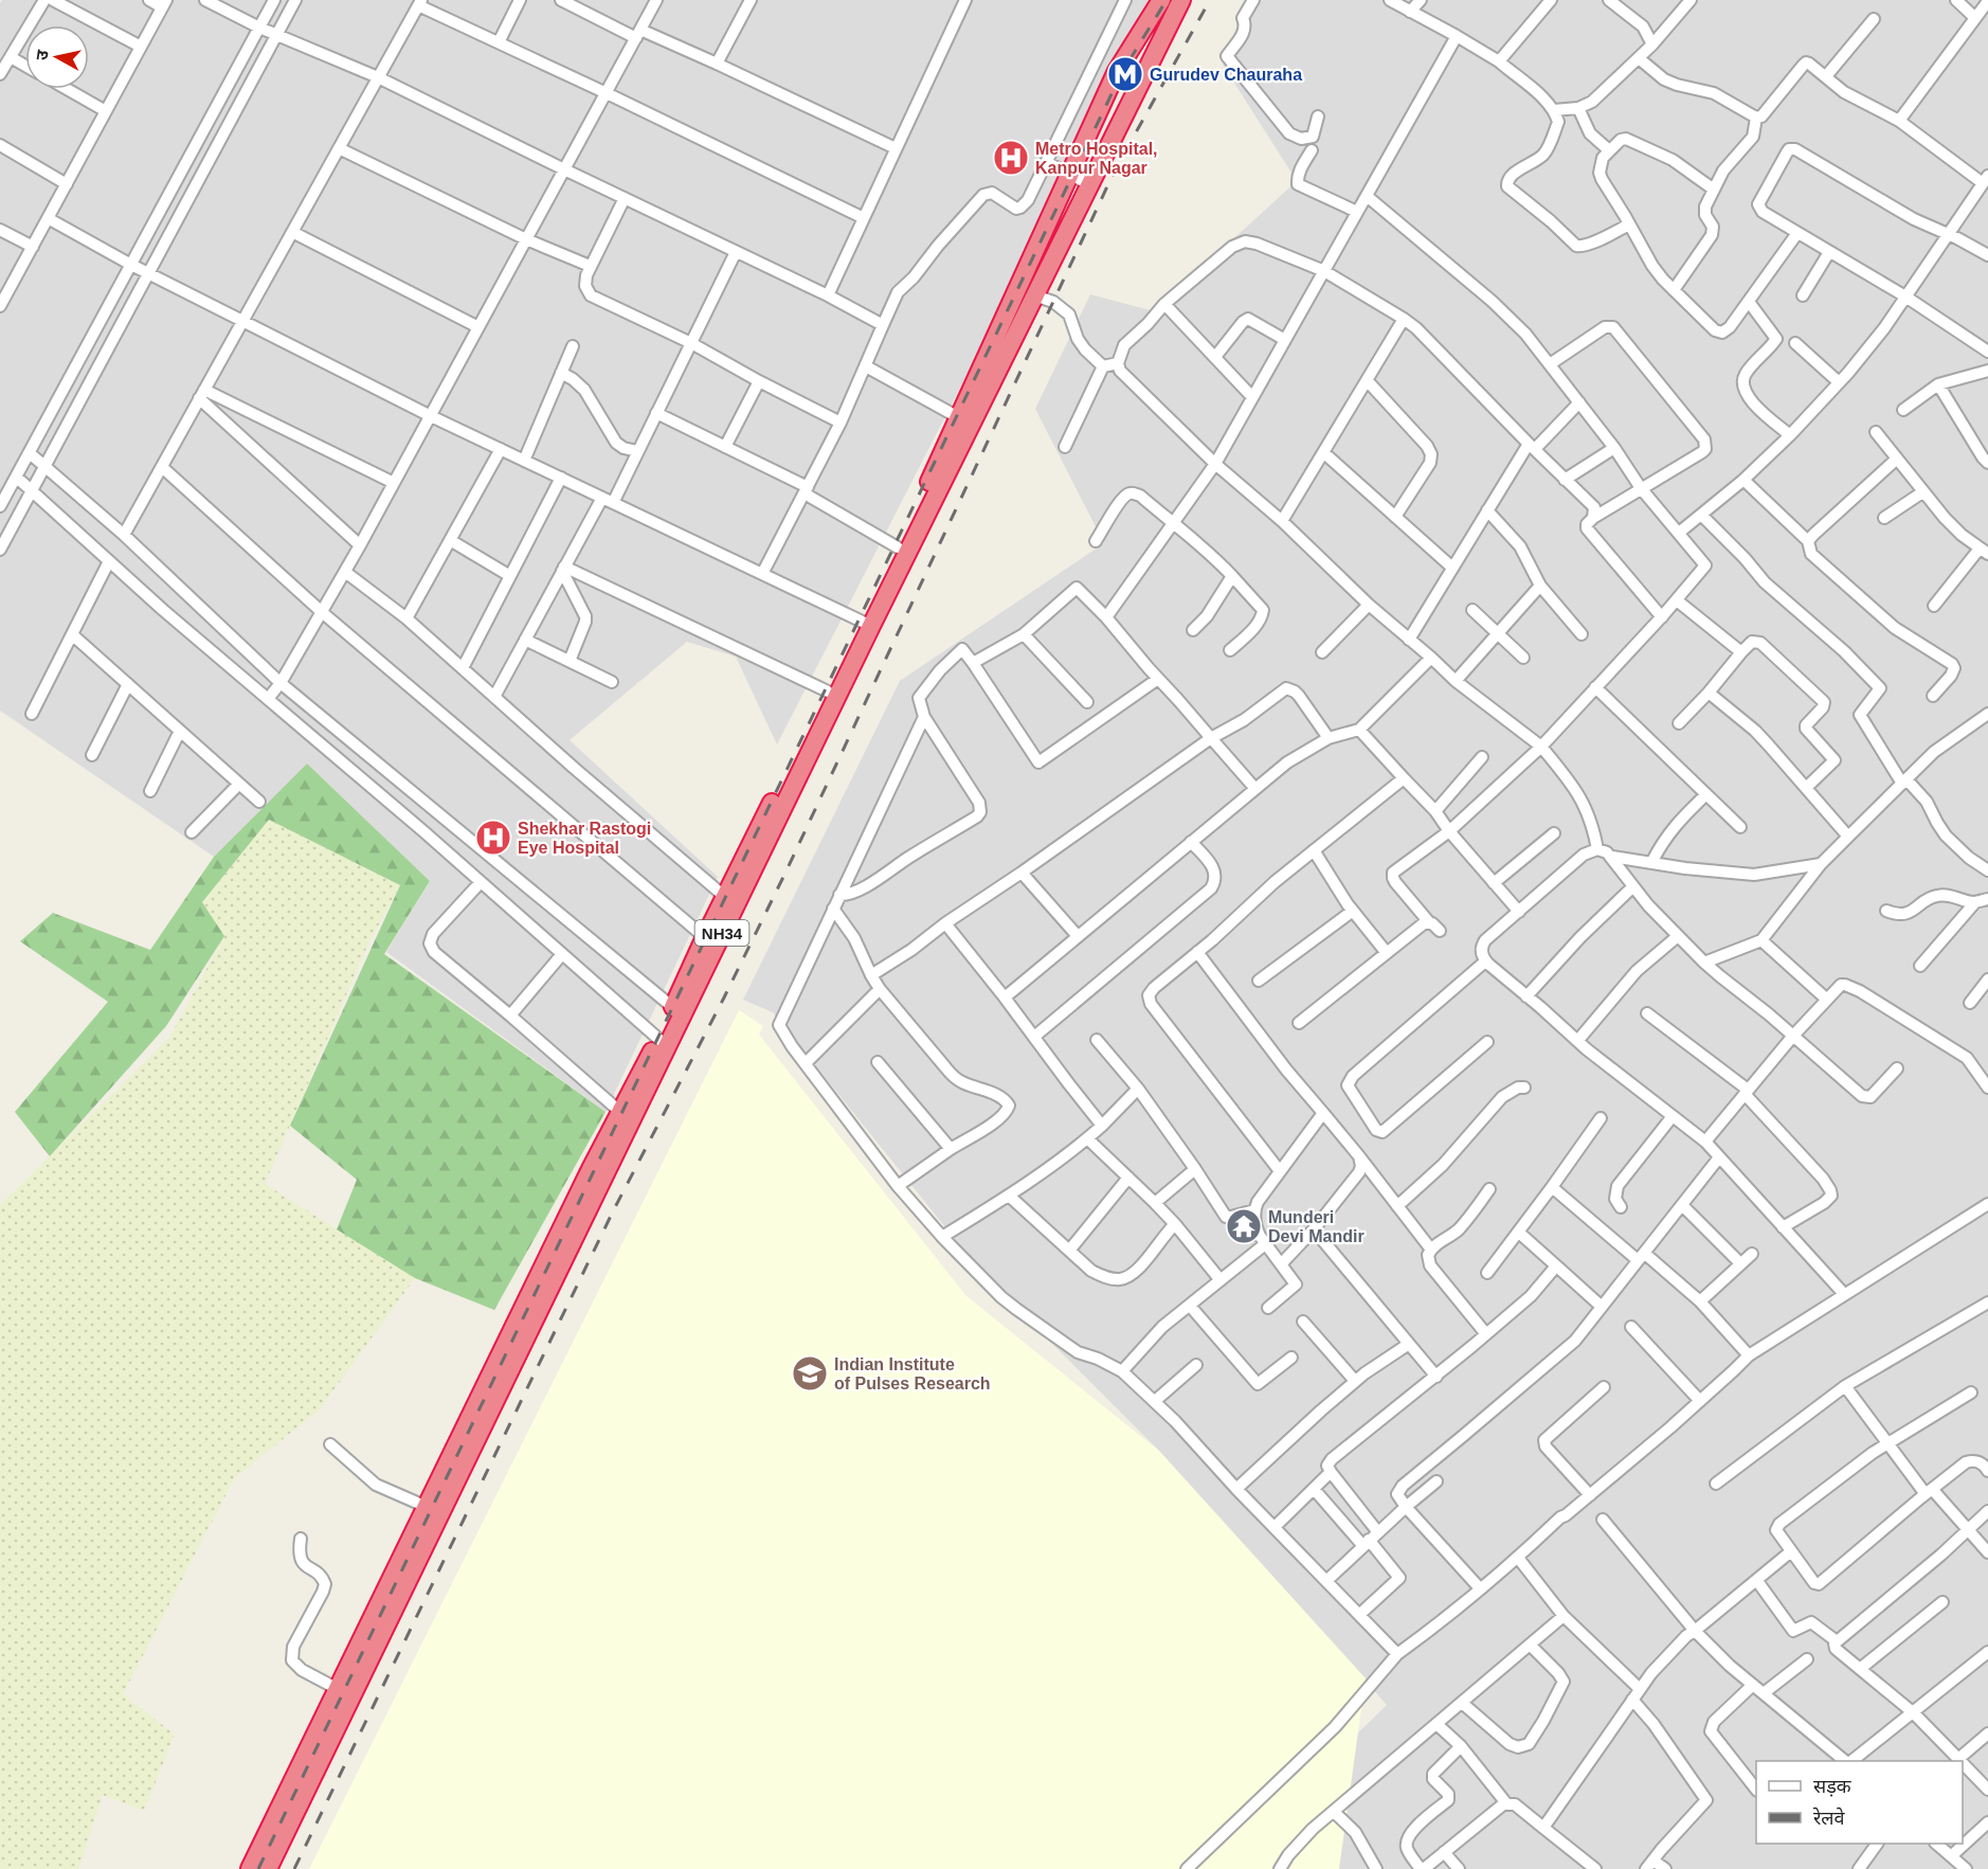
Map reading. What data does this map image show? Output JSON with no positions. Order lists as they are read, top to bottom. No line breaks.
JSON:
{"streets":{"highway":["NH34"]},"places":{"metro station":["Gurudev Chauraha"],"hospital":["Metro Hospital, Kanpur Nagar","Shekhar Rastogi Eye Hospital"],"temple":["Munderi Devi Mandir"],"school or university":["Indian Institute of Pulses Research"]},"legend":["सड़क","रेलवे"],"north":"left"}
